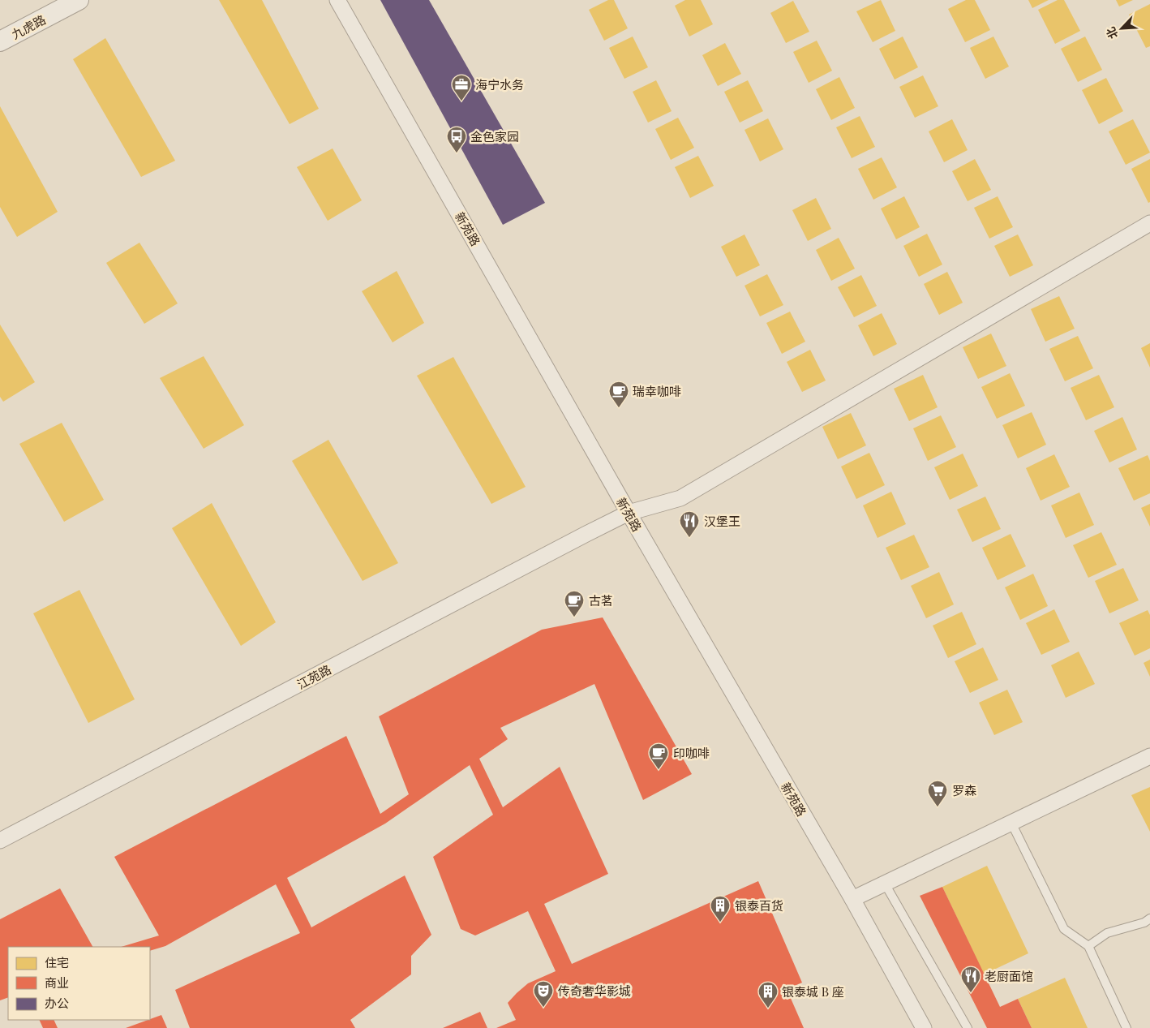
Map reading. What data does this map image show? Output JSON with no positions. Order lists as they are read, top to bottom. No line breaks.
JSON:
{"streets":{"street":["九虎路","新苑路","江苑路"]},"crossings":[["新苑路","江苑路"]],"places":{"office":["海宁水务"],"bus stop":["金色家园"],"cafe":["瑞幸咖啡","古茗","印咖啡"],"restaurant":["汉堡王","老厨面馆"],"supermarket":["罗森"],"building":["银泰百货","银泰城 B 座"],"theatre":["传奇奢华影城"]},"legend":["住宅","商业","办公"],"north":"bottom left"}
